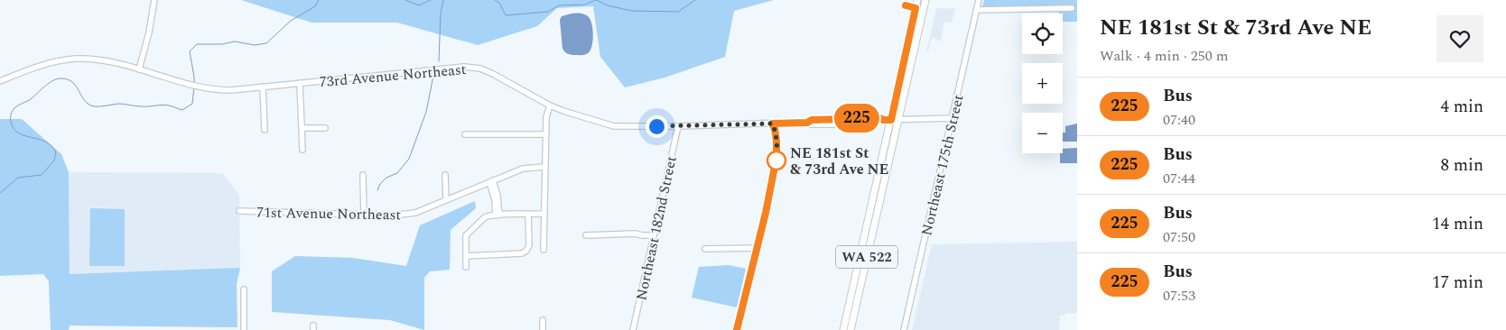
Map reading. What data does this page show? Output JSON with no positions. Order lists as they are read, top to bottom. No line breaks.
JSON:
{"streets":{"main road":["WA 522"],"street":["73rd Avenue Northeast","Northeast 175th Street","71st Avenue Northeast","Northeast 182nd Street"]},"crossings":[["73rd Avenue Northeast","Northeast 175th Street"],["73rd Avenue Northeast","Northeast 182nd Street"],["73rd Avenue Northeast","WA 522"]],"places":["NE 181st St & 73rd Ave NE"],"lines":["bus line 225"],"page":{"on_map":"225","heading":["NE 181st St & 73rd Ave NE","Walk · 4 min · 250 m"],"map_buttons":["+","−"],"list":[{"mark":"225","name":"Bus","note":"07:40","value":"4 min"},{"mark":"225","name":"Bus","note":"07:44","value":"8 min"},{"mark":"225","name":"Bus","note":"07:50","value":"14 min"},{"mark":"225","name":"Bus","note":"07:53","value":"17 min"}]}}
